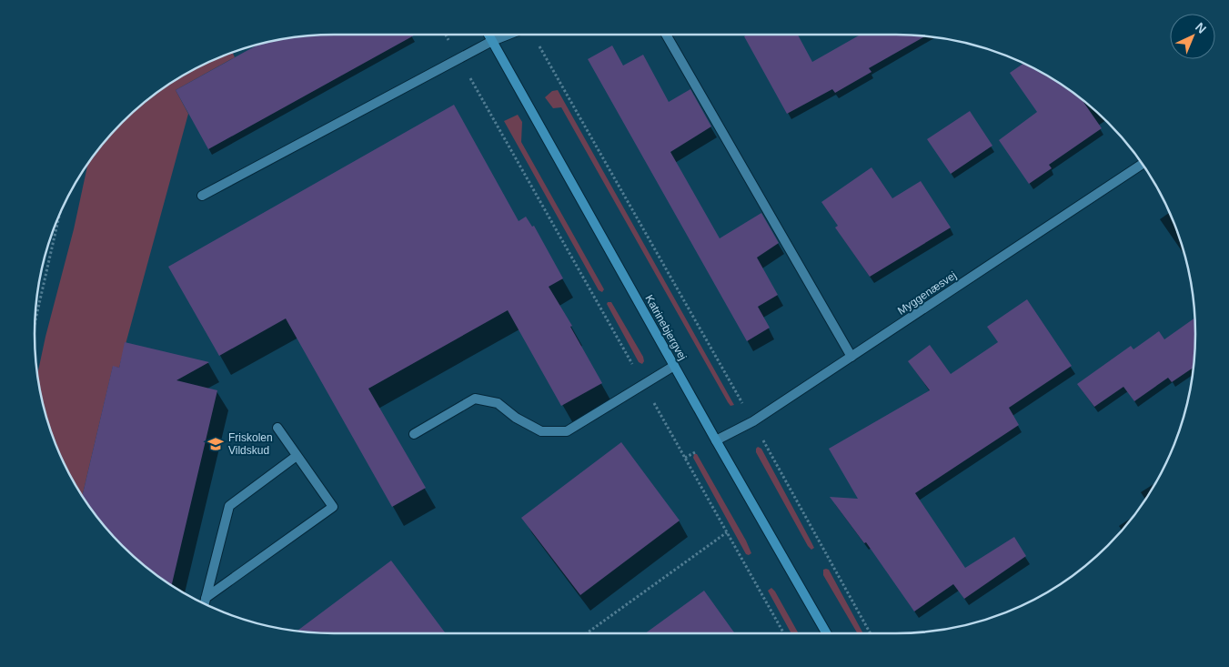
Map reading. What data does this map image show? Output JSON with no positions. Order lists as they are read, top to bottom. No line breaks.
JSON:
{"streets":{"street":["Myggenæsvej","Katrinebjergvej"]},"crossings":[["Myggenæsvej","Katrinebjergvej"]],"places":{"school or university":["Friskolen Vildskud"]},"north":"top right"}
